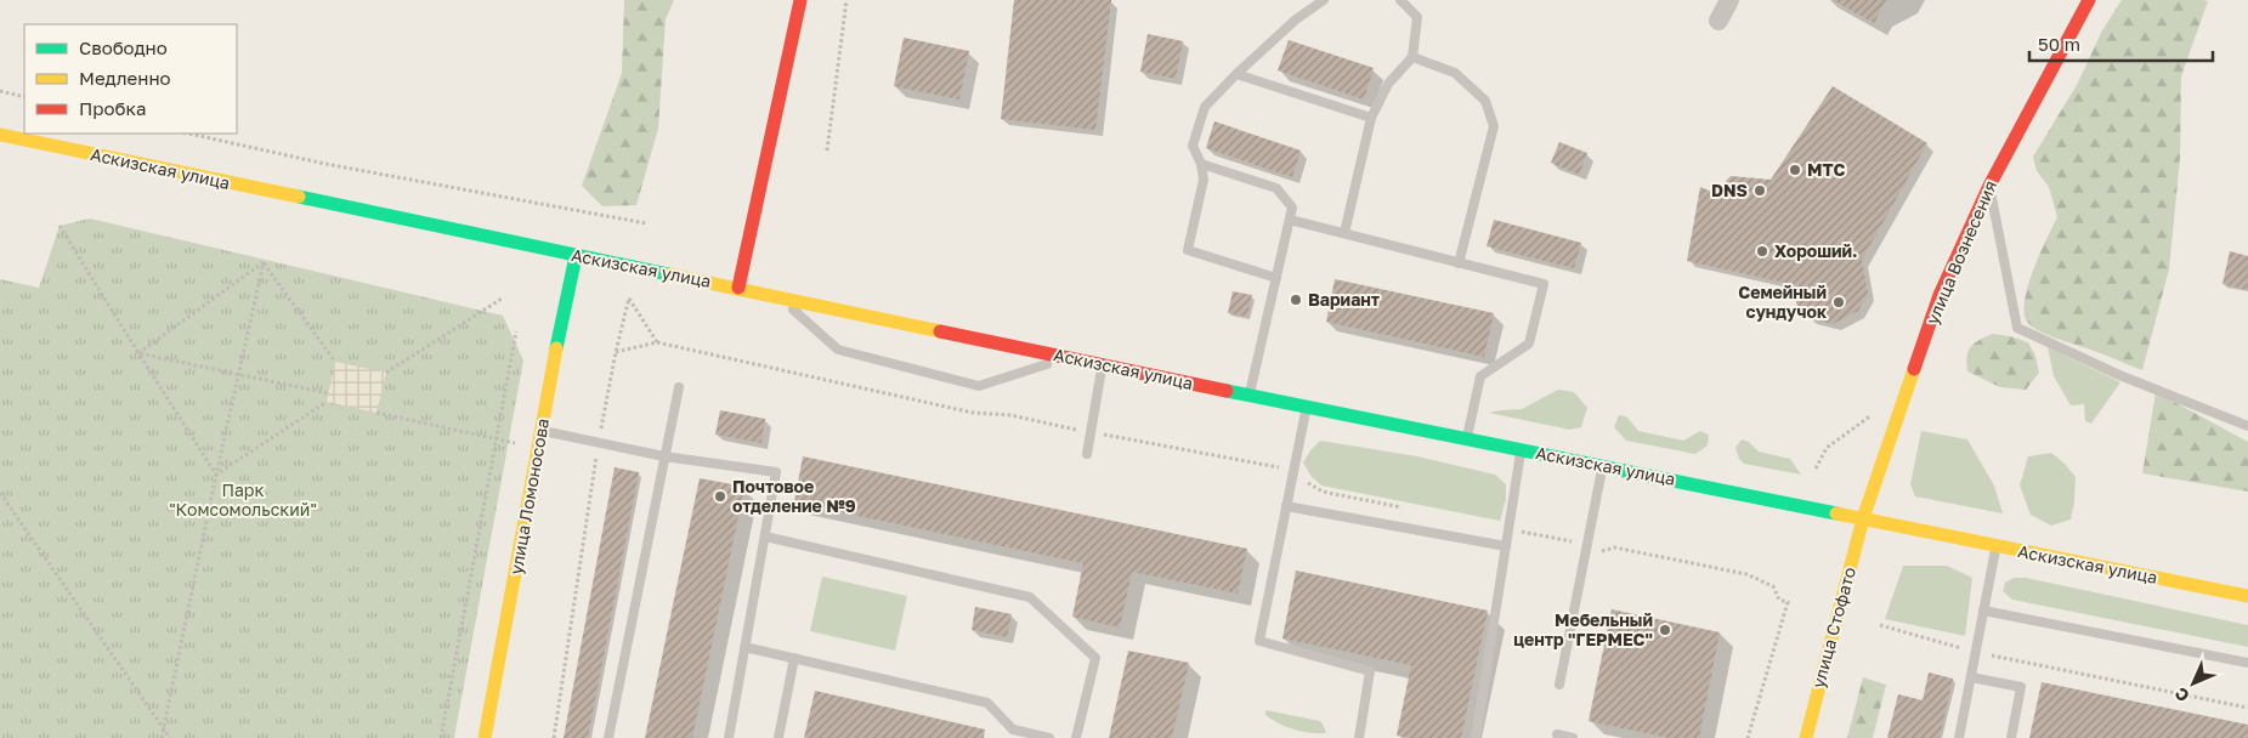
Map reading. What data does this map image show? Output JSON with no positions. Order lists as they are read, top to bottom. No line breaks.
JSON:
{"streets":{"main road":["Аскизская улица","улица Вознесения","улица Ломоносова","улица Стофато"]},"crossings":[["Аскизская улица","улица Вознесения"],["Аскизская улица","улица Ломоносова"],["Аскизская улица","улица Стофато"],["улица Вознесения","улица Стофато"]],"parks":["Парк \"Комсомольский\""],"places":["МТС","DNS","Хороший.","Вариант","Семейный сундучок","Почтовое отделение №9","Мебельный центр \"ГЕРМЕС\""],"legend":["Свободно","Медленно","Пробка"],"scale_bar":"50 m","north":"bottom left"}
